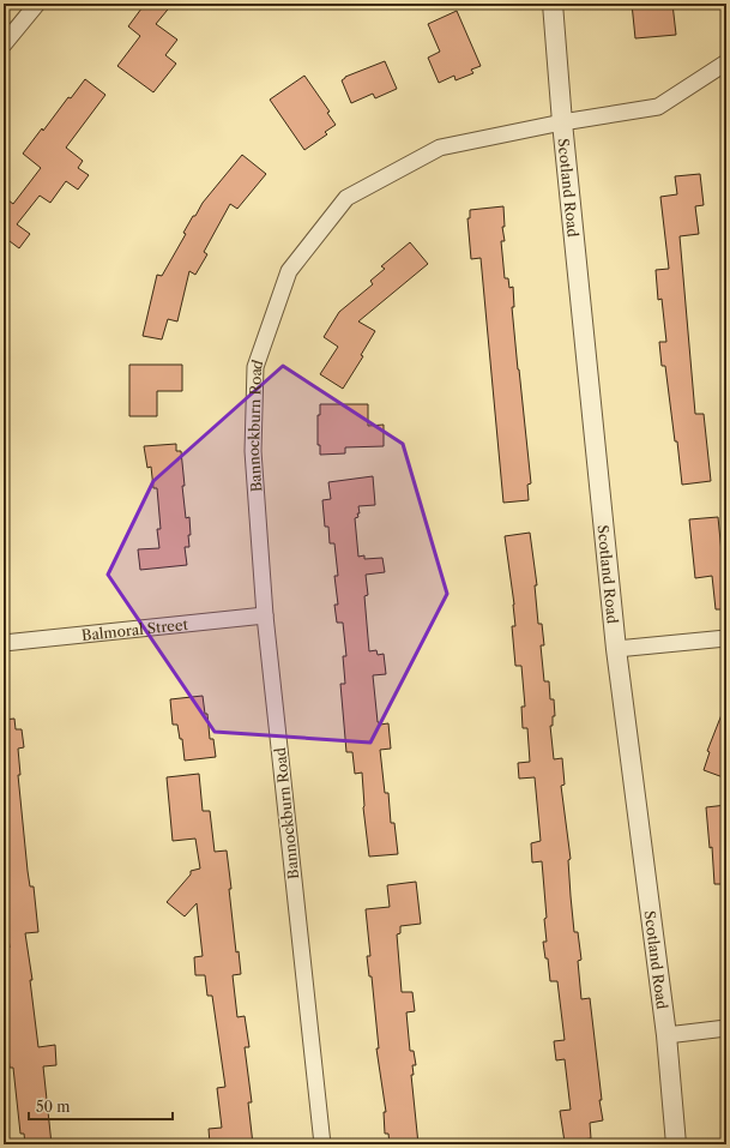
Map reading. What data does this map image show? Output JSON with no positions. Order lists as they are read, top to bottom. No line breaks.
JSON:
{"streets":{"street":["Scotland Road","Bannockburn Road","Balmoral Street"]},"crossings":[["Scotland Road","Bannockburn Road"],["Bannockburn Road","Balmoral Street"]],"scale_bar":"50 m"}
